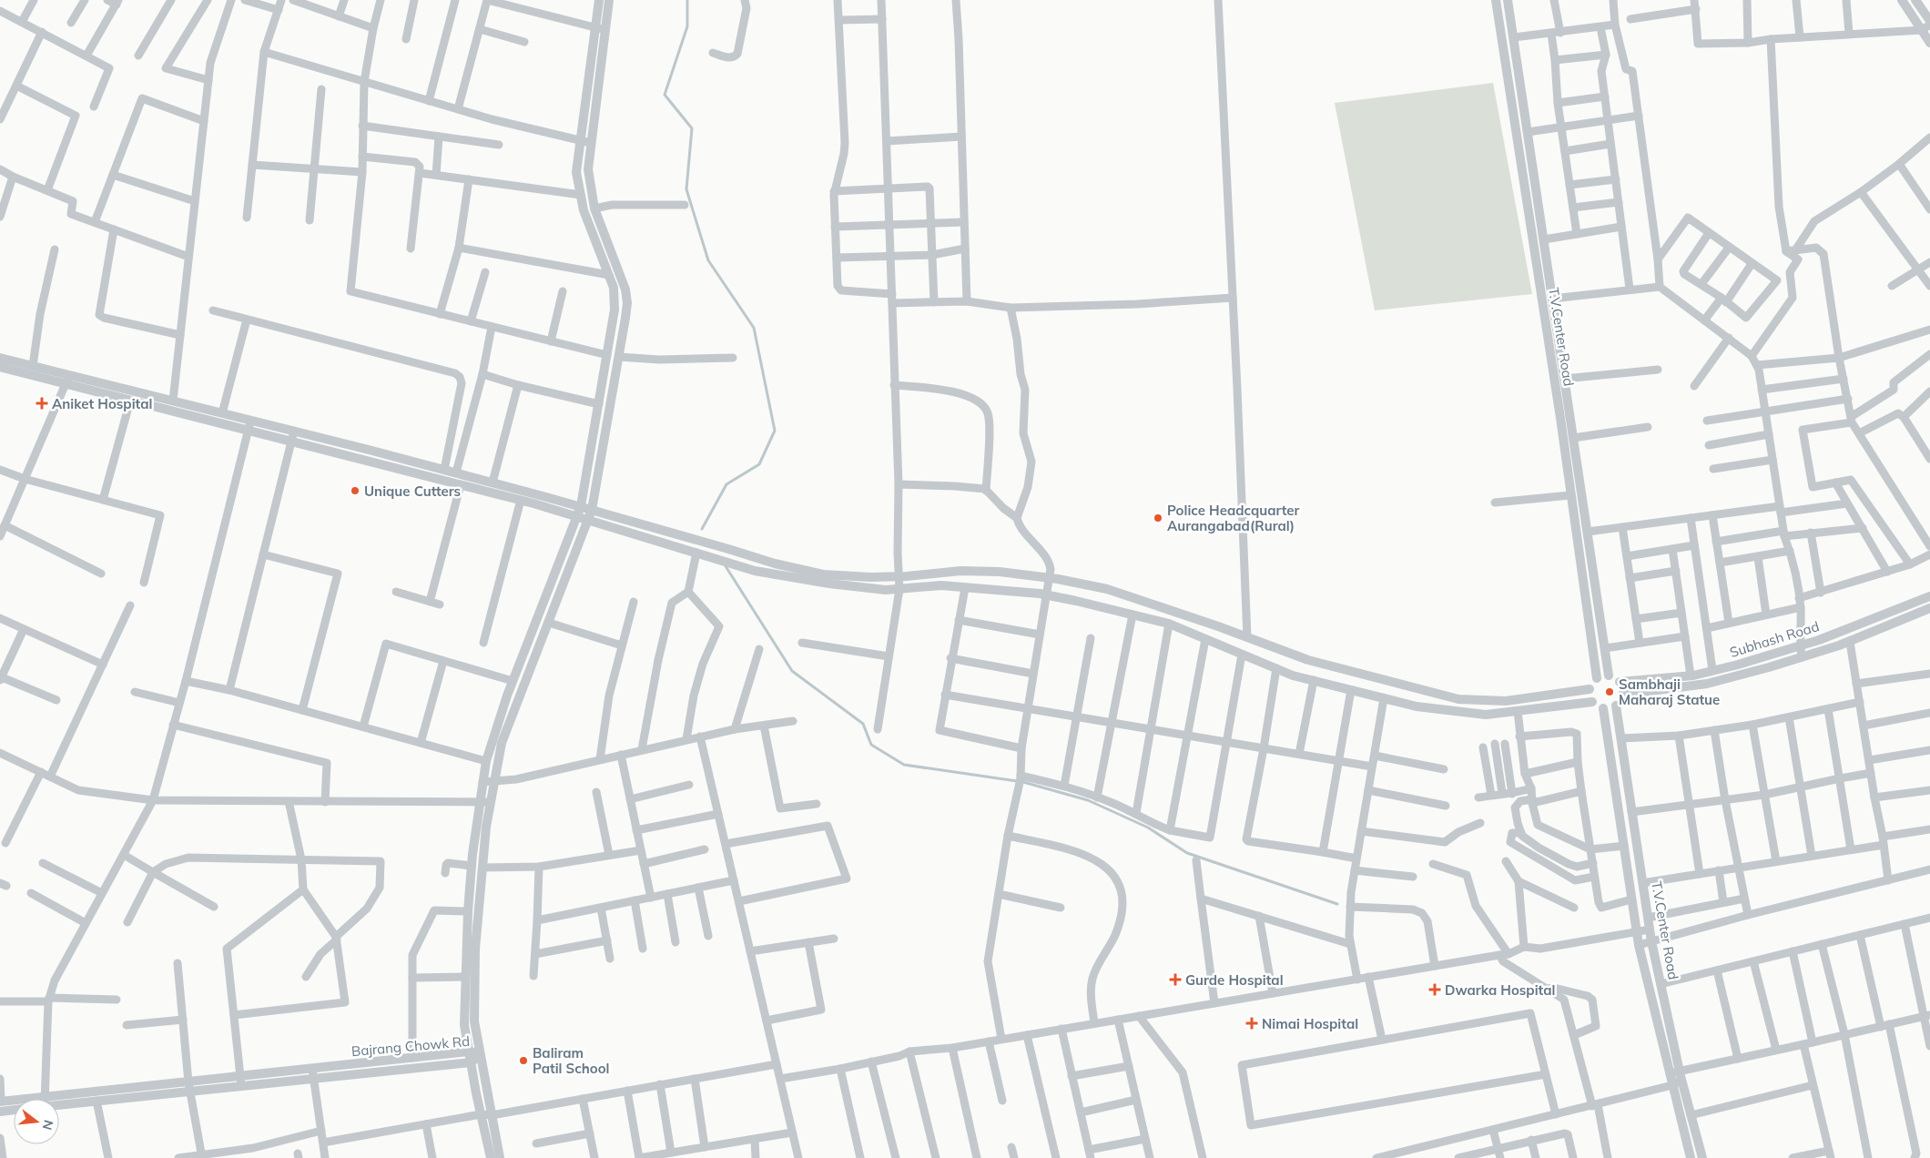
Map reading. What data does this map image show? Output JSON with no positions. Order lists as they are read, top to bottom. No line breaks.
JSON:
{"streets":{"street":["T.V.Center Road","Subhash Road","Bajrang Chowk Rd"]},"crossings":[["T.V.Center Road","Subhash Road"]],"places":{"health":["Aniket Hospital","Gurde Hospital","Dwarka Hospital","Nimai Hospital"],"other":["Unique Cutters","Police Headcquarter Aurangabad(Rural)","Sambhaji Maharaj Statue","Baliram Patil School"]},"north":"right"}
